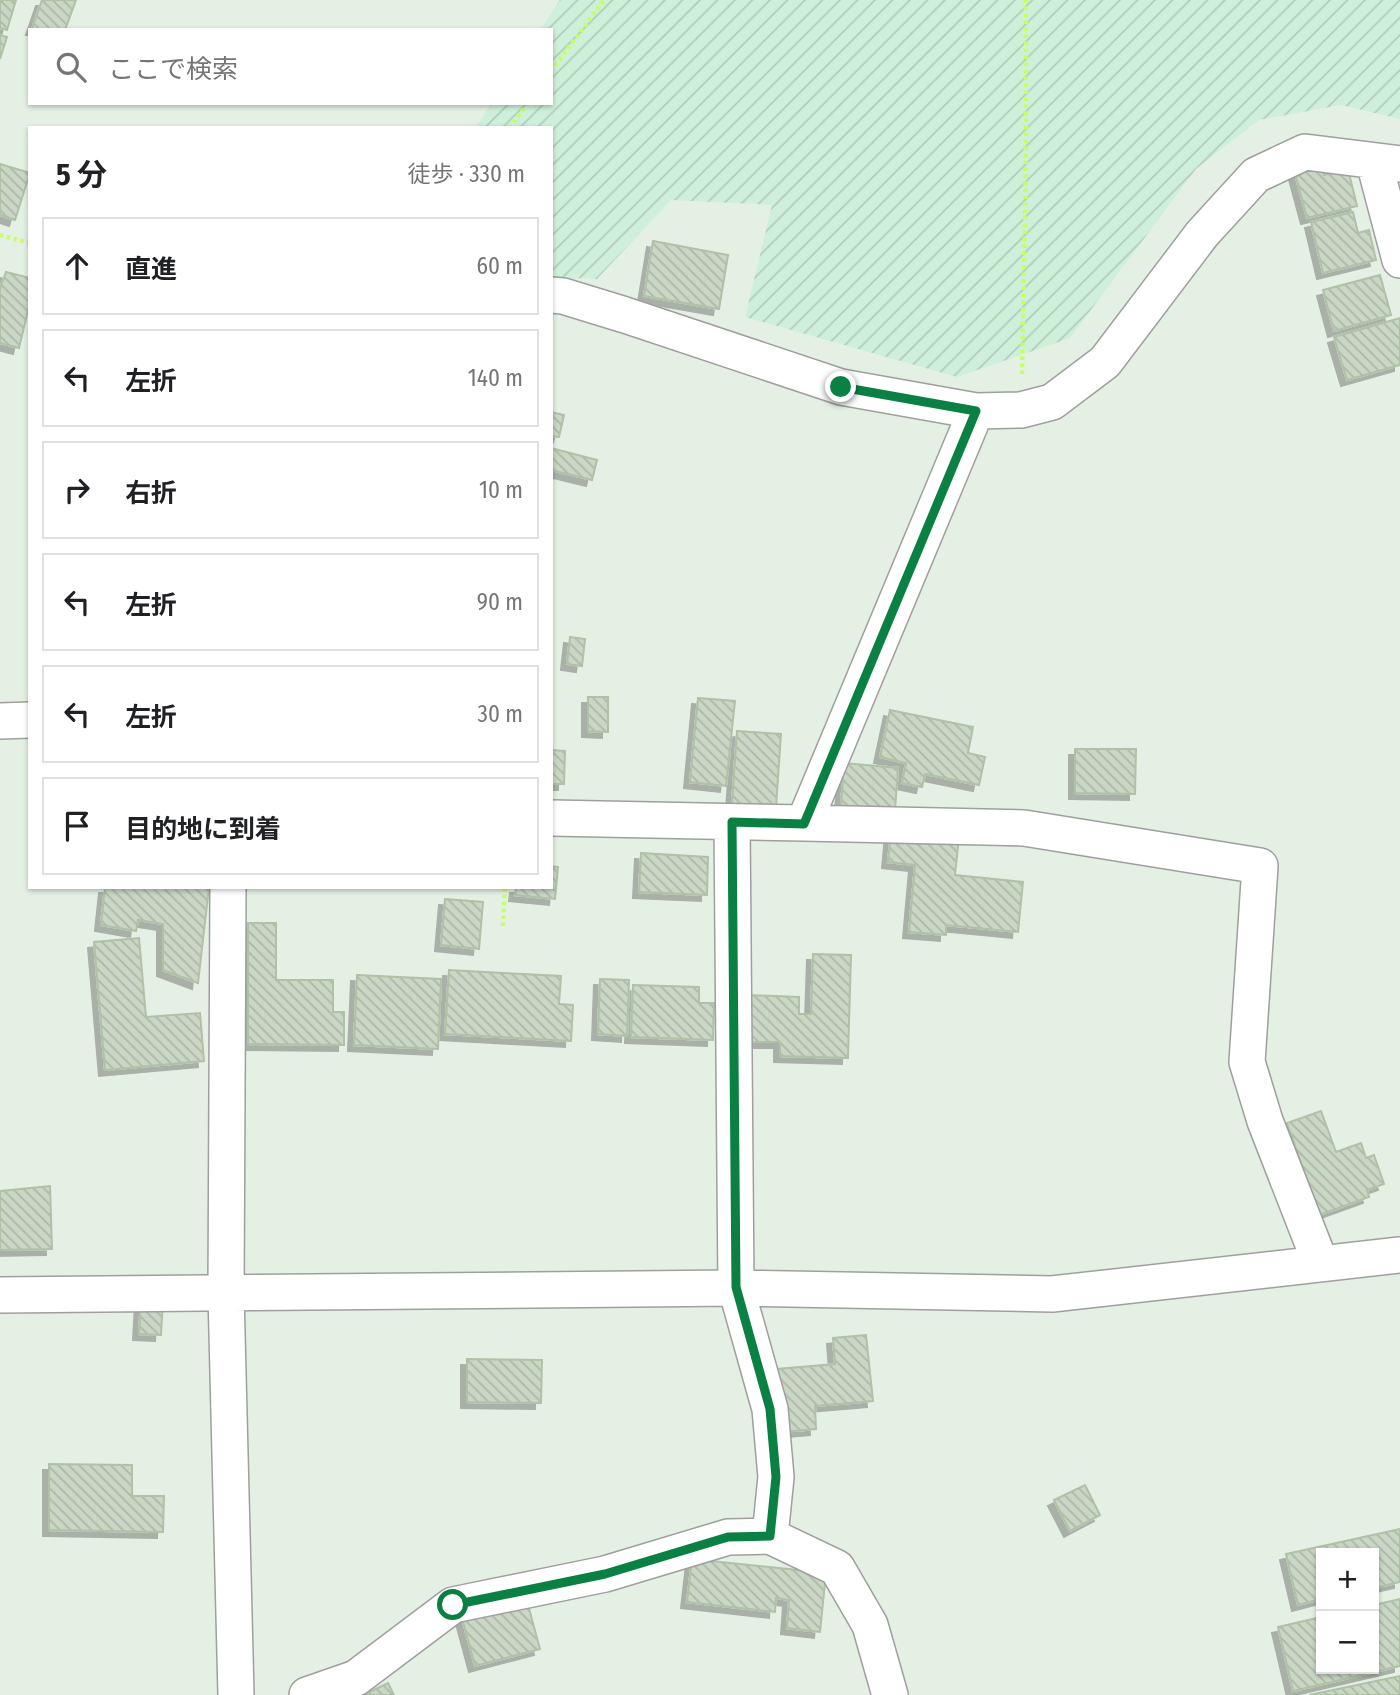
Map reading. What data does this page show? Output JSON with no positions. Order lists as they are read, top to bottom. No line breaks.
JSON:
{"page":{"search":"ここで検索","heading":["5 分","徒歩 · 330 m"],"list":[["直進","60 m"],["左折","140 m"],["右折","10 m"],["左折","90 m"],["左折","30 m"],"目的地に到着"],"map_buttons":["+","−"]}}
